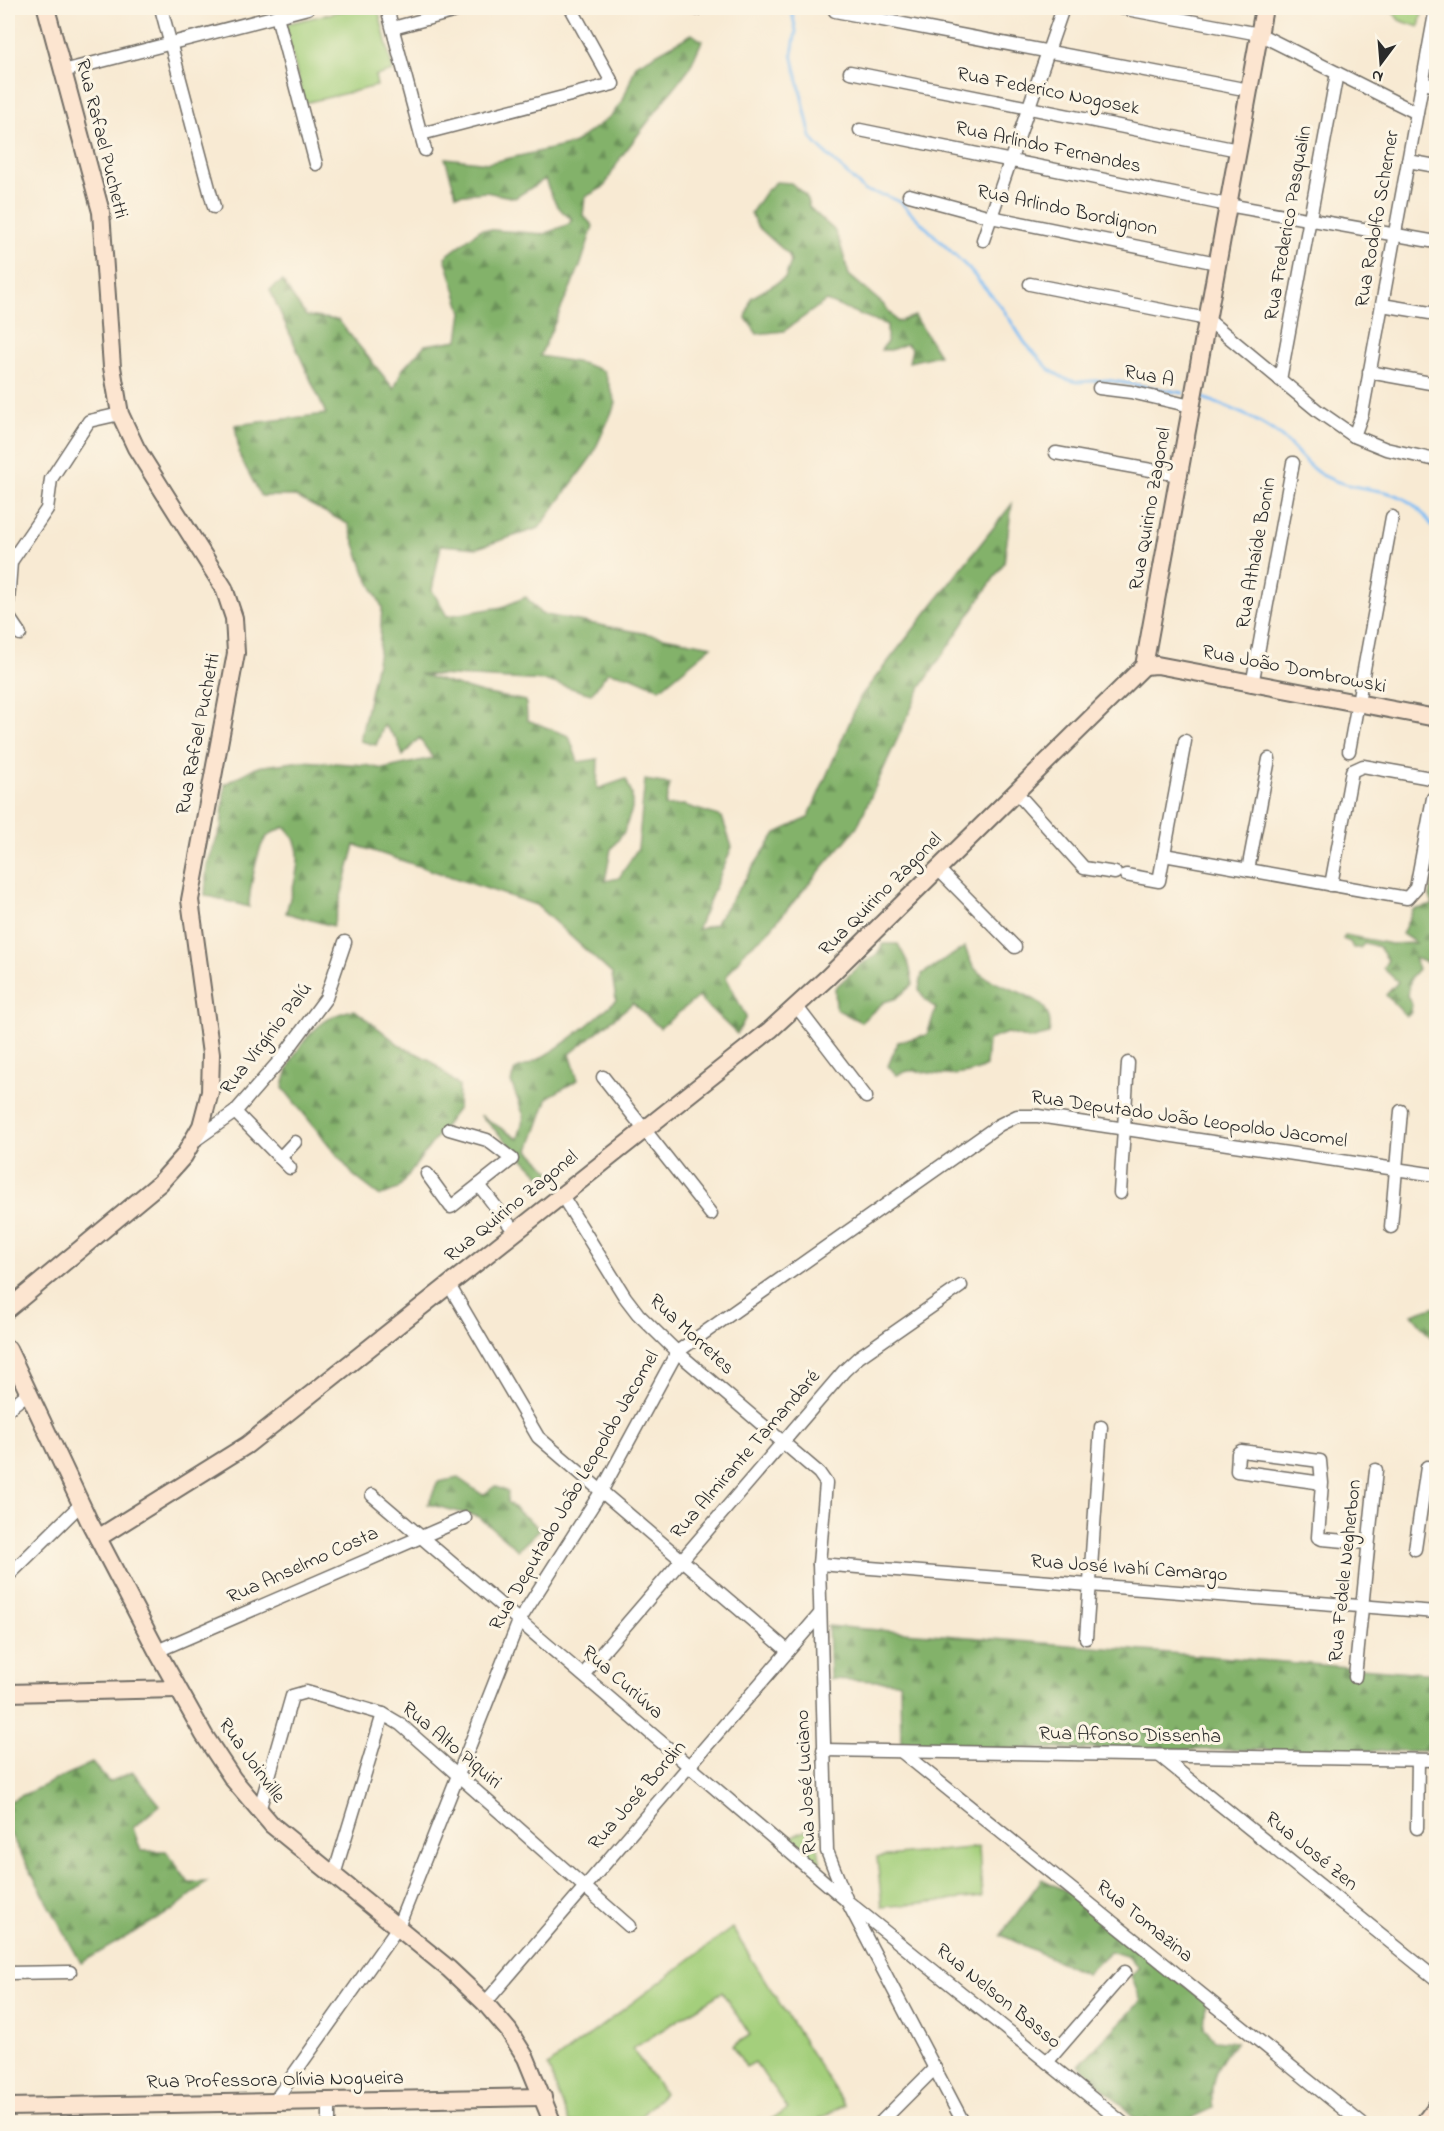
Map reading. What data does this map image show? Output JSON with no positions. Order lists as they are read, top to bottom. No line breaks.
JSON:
{"streets":{"street":["Rua Federico Nogosek","Rua Rafael Puchetti","Rua Arlindo Fernandes","Rua Arlindo Bordignon","Rua Rodolfo Scherner","Rua Frederico Pasqualin","Rua A","Rua Quirino Zagonel","Rua Athaíde Bonin","Rua João Dombrowski","Rua Virgínio Palú","Rua Deputado João Leopoldo Jacomel","Rua Morretes","Rua Almirante Tamandaré","Rua Anselmo Costa","Rua José Ivahí Camargo","Rua Fedele Negherbon","Rua Curiúva","Rua Afonso Dissenha","Rua Alto Piquiri","Rua Joinville","Rua José Luciano","Rua José Bordin","Rua José Zen","Rua Tomazina","Rua Nelson Basso","Rua Professora Olívia Nogueira"]},"crossings":[["Rua Federico Nogosek","Rua Quirino Zagonel"],["Rua Rafael Puchetti","Rua Virgínio Palú"],["Rua Arlindo Fernandes","Rua Rodolfo Scherner"],["Rua Arlindo Fernandes","Rua Frederico Pasqualin"],["Rua Arlindo Fernandes","Rua Quirino Zagonel"],["Rua Arlindo Bordignon","Rua Quirino Zagonel"],["Rua A","Rua Quirino Zagonel"],["Rua Quirino Zagonel","Rua João Dombrowski"],["Rua Quirino Zagonel","Rua Morretes"],["Rua Quirino Zagonel","Rua Joinville"],["Rua Athaíde Bonin","Rua João Dombrowski"],["Rua Deputado João Leopoldo Jacomel","Rua Morretes"],["Rua Deputado João Leopoldo Jacomel","Rua Curiúva"],["Rua Deputado João Leopoldo Jacomel","Rua Alto Piquiri"],["Rua Deputado João Leopoldo Jacomel","Rua Joinville"],["Rua Deputado João Leopoldo Jacomel","Rua Professora Olívia Nogueira"],["Rua Morretes","Rua Almirante Tamandaré"],["Rua Morretes","Rua José Luciano"],["Rua Almirante Tamandaré","Rua Curiúva"],["Rua Anselmo Costa","Rua Curiúva"],["Rua Anselmo Costa","Rua Joinville"],["Rua José Ivahí Camargo","Rua Fedele Negherbon"],["Rua José Ivahí Camargo","Rua José Luciano"],["Rua Curiúva","Rua José Luciano"],["Rua Curiúva","Rua José Bordin"],["Rua Curiúva","Rua Nelson Basso"],["Rua Afonso Dissenha","Rua José Luciano"],["Rua Afonso Dissenha","Rua José Zen"],["Rua Afonso Dissenha","Rua Tomazina"],["Rua Alto Piquiri","Rua Joinville"],["Rua Alto Piquiri","Rua José Bordin"],["Rua Joinville","Rua José Bordin"],["Rua Joinville","Rua Professora Olívia Nogueira"],["Rua José Luciano","Rua José Bordin"],["Rua José Luciano","Rua Nelson Basso"]],"north":"bottom"}
